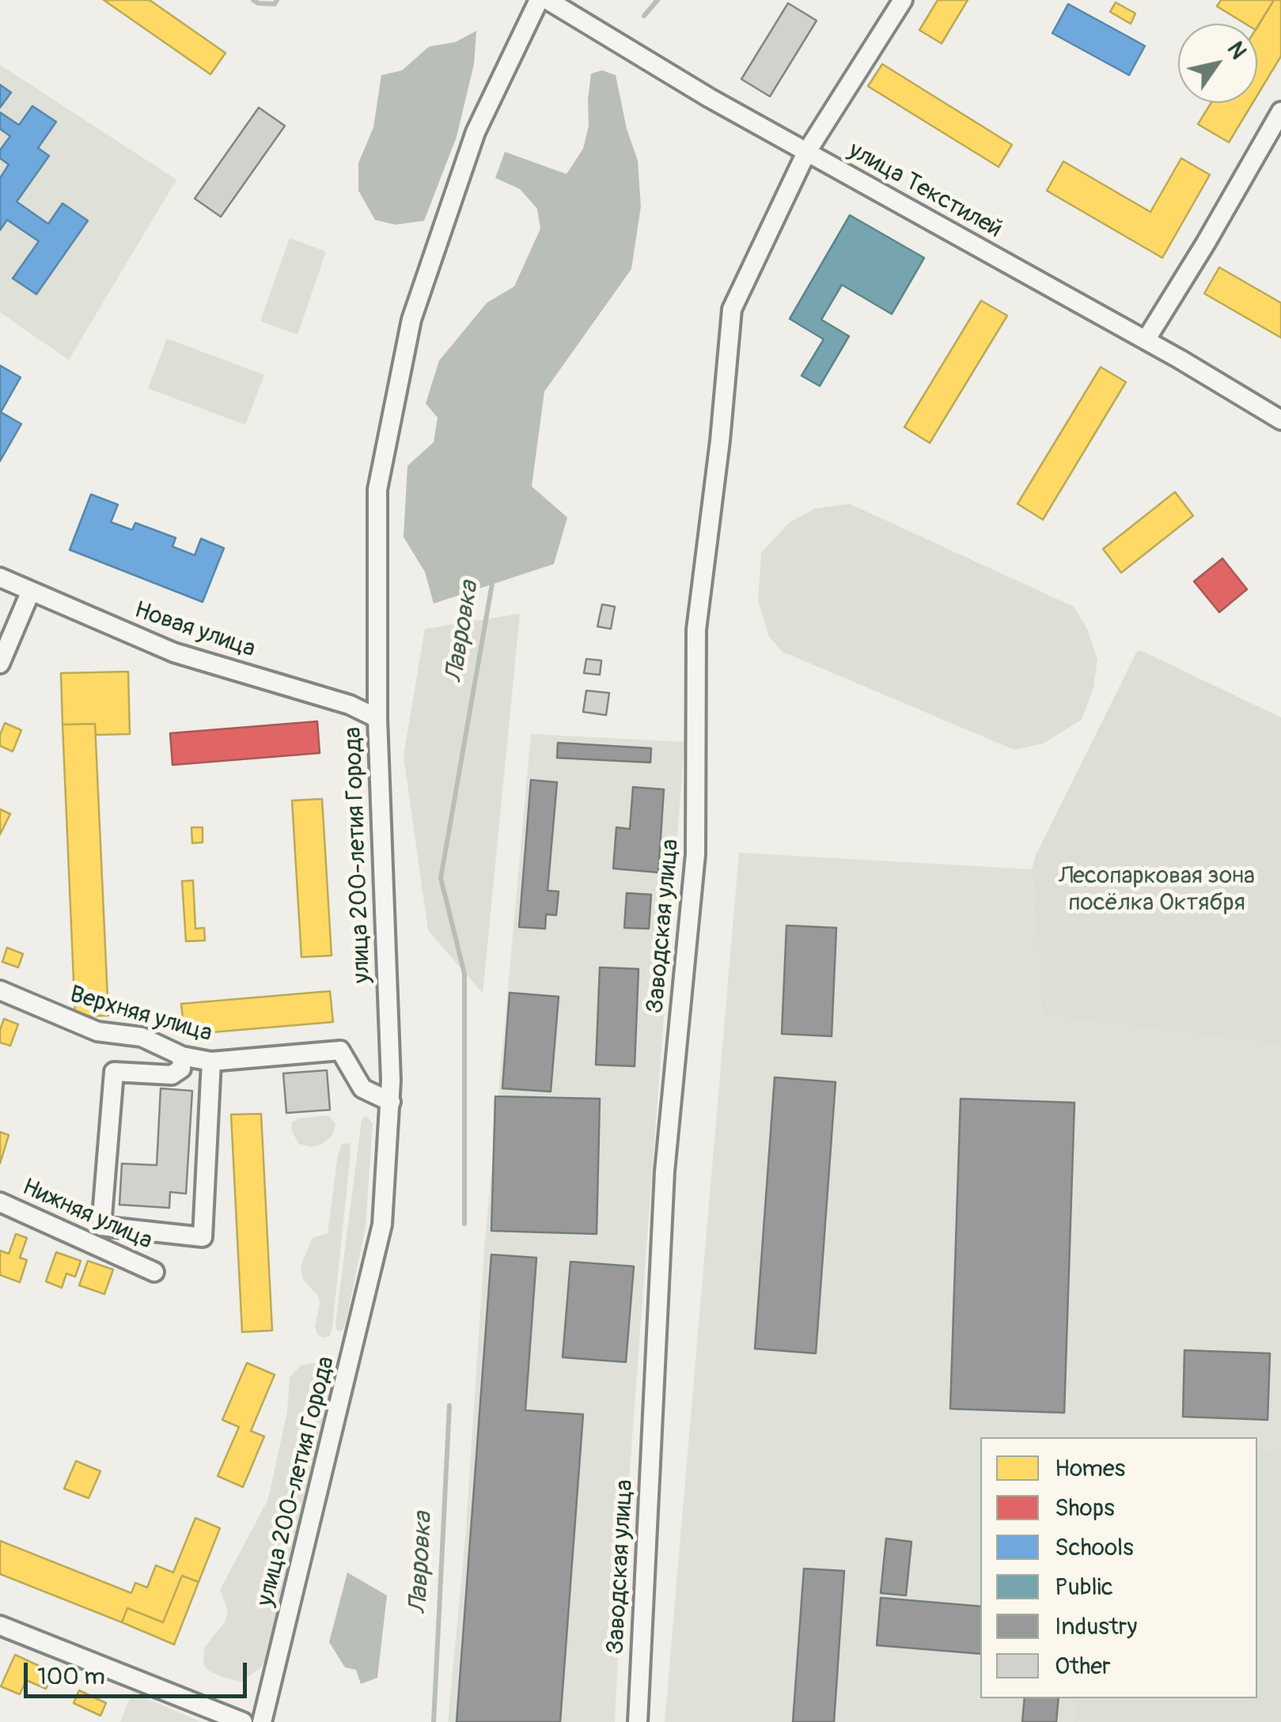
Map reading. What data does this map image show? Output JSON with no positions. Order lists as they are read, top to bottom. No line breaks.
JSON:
{"streets":{"street":["улица Текстилей","Новая улица","улица 200-летия Города","Заводская улица","Верхняя улица","Нижняя улица"]},"crossings":[["улица Текстилей","Заводская улица"],["Новая улица","улица 200-летия Города"],["улица 200-летия Города","Верхняя улица"]],"water":["Лавровка"],"parks":["Лесопарковая зона посёлка Октября"],"legend":["Homes","Shops","Schools","Public","Industry","Other"],"scale_bar":"100 m","north":"top right"}
